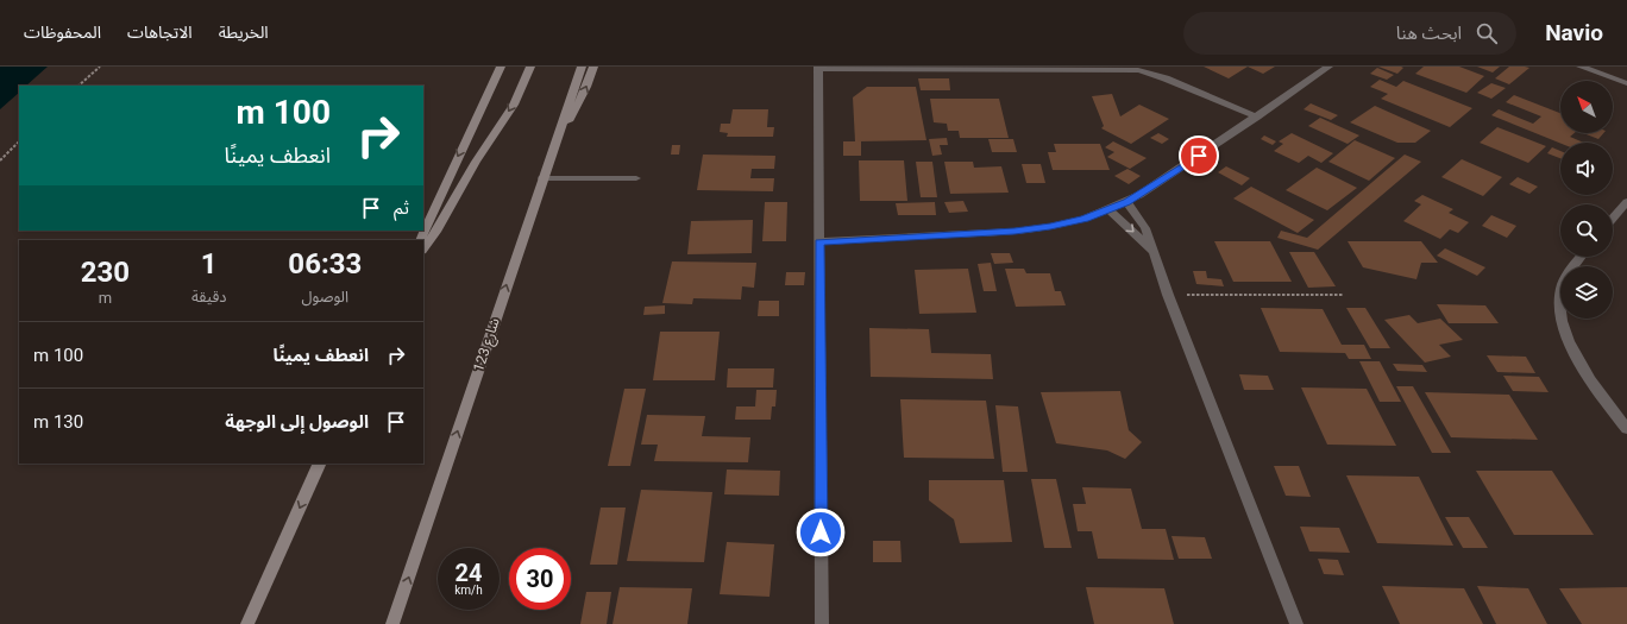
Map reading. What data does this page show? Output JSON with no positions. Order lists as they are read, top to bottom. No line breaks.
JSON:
{"streets":{"main road":["شارع 123"]},"north":"top left","page":{"header":"Navio","search":"ابحث هنا","nav":["الخريطة","الاتجاهات","المحفوظات"],"turn":["100 m","انعطف يمينًا"],"then":"ثم","eta":["06:33","الوصول","1","دقيقة","230","m"],"list":[{"name":"انعطف يمينًا","value":"100 m"},{"name":"الوصول إلى الوجهة","value":"130 m"}],"speed":"24 km/h","limit":"30"}}
